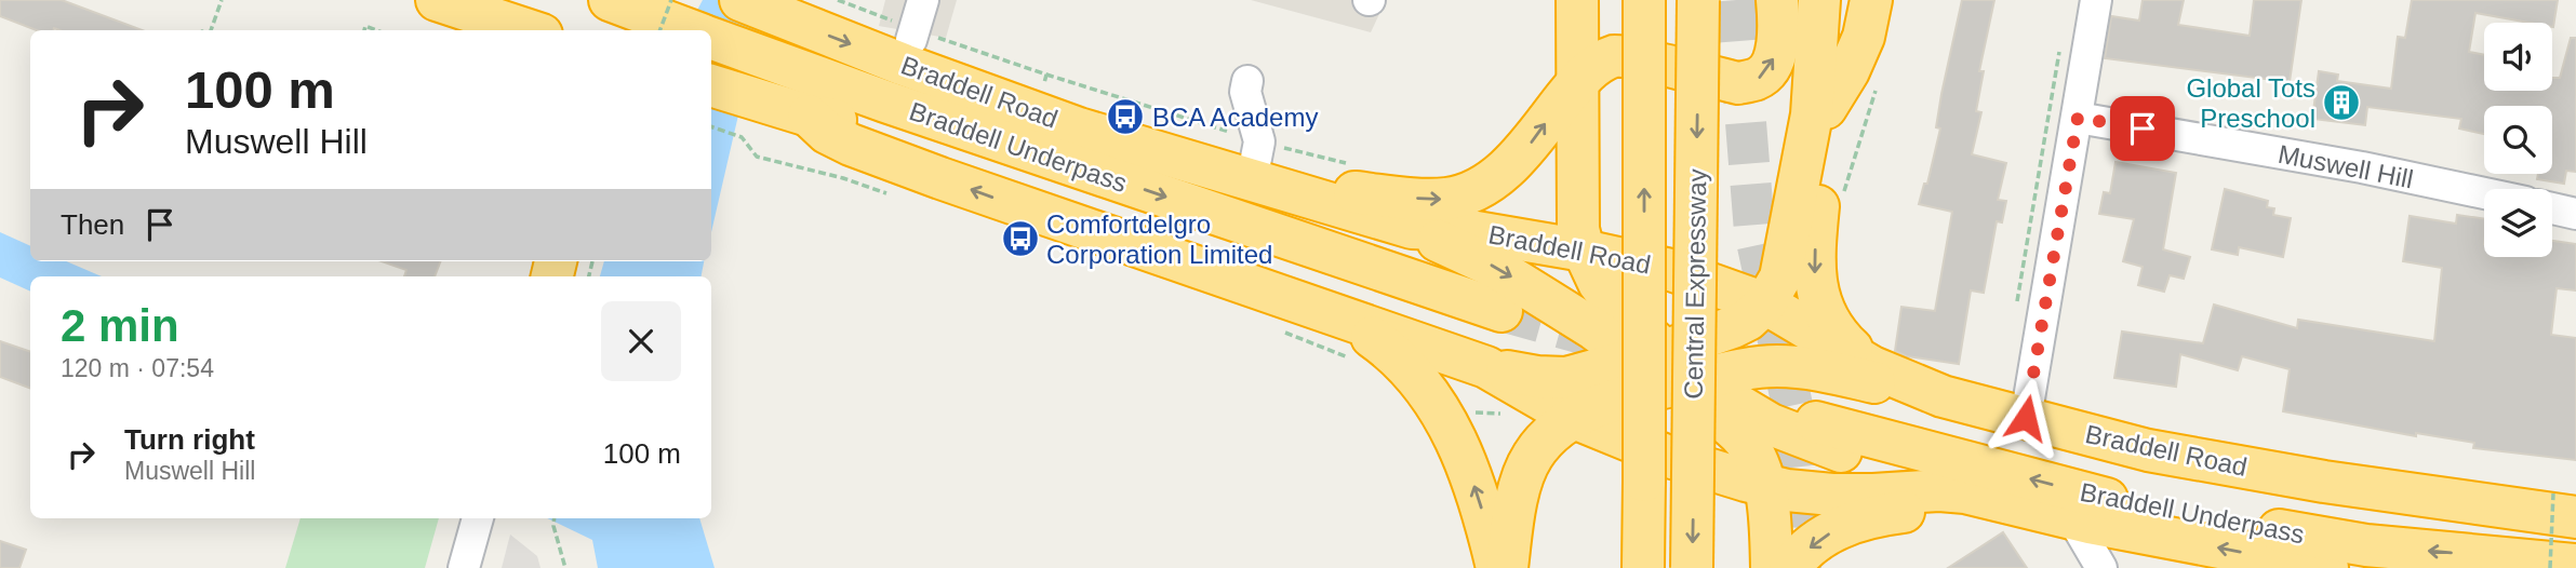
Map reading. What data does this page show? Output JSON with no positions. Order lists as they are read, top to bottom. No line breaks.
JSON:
{"streets":{"highway":["Braddell Road","Braddell Underpass","Central Expressway"],"street":["Muswell Hill"]},"places":{"building":["Global Tots Preschool"],"bus stop":["BCA Academy","Comfortdelgro Corporation Limited"]},"page":{"turn":["100 m","Muswell Hill"],"then":"Then","heading":["2 min","120 m · 07:54"],"list":[{"name":"Turn right","note":"Muswell Hill","value":"100 m"}]}}
